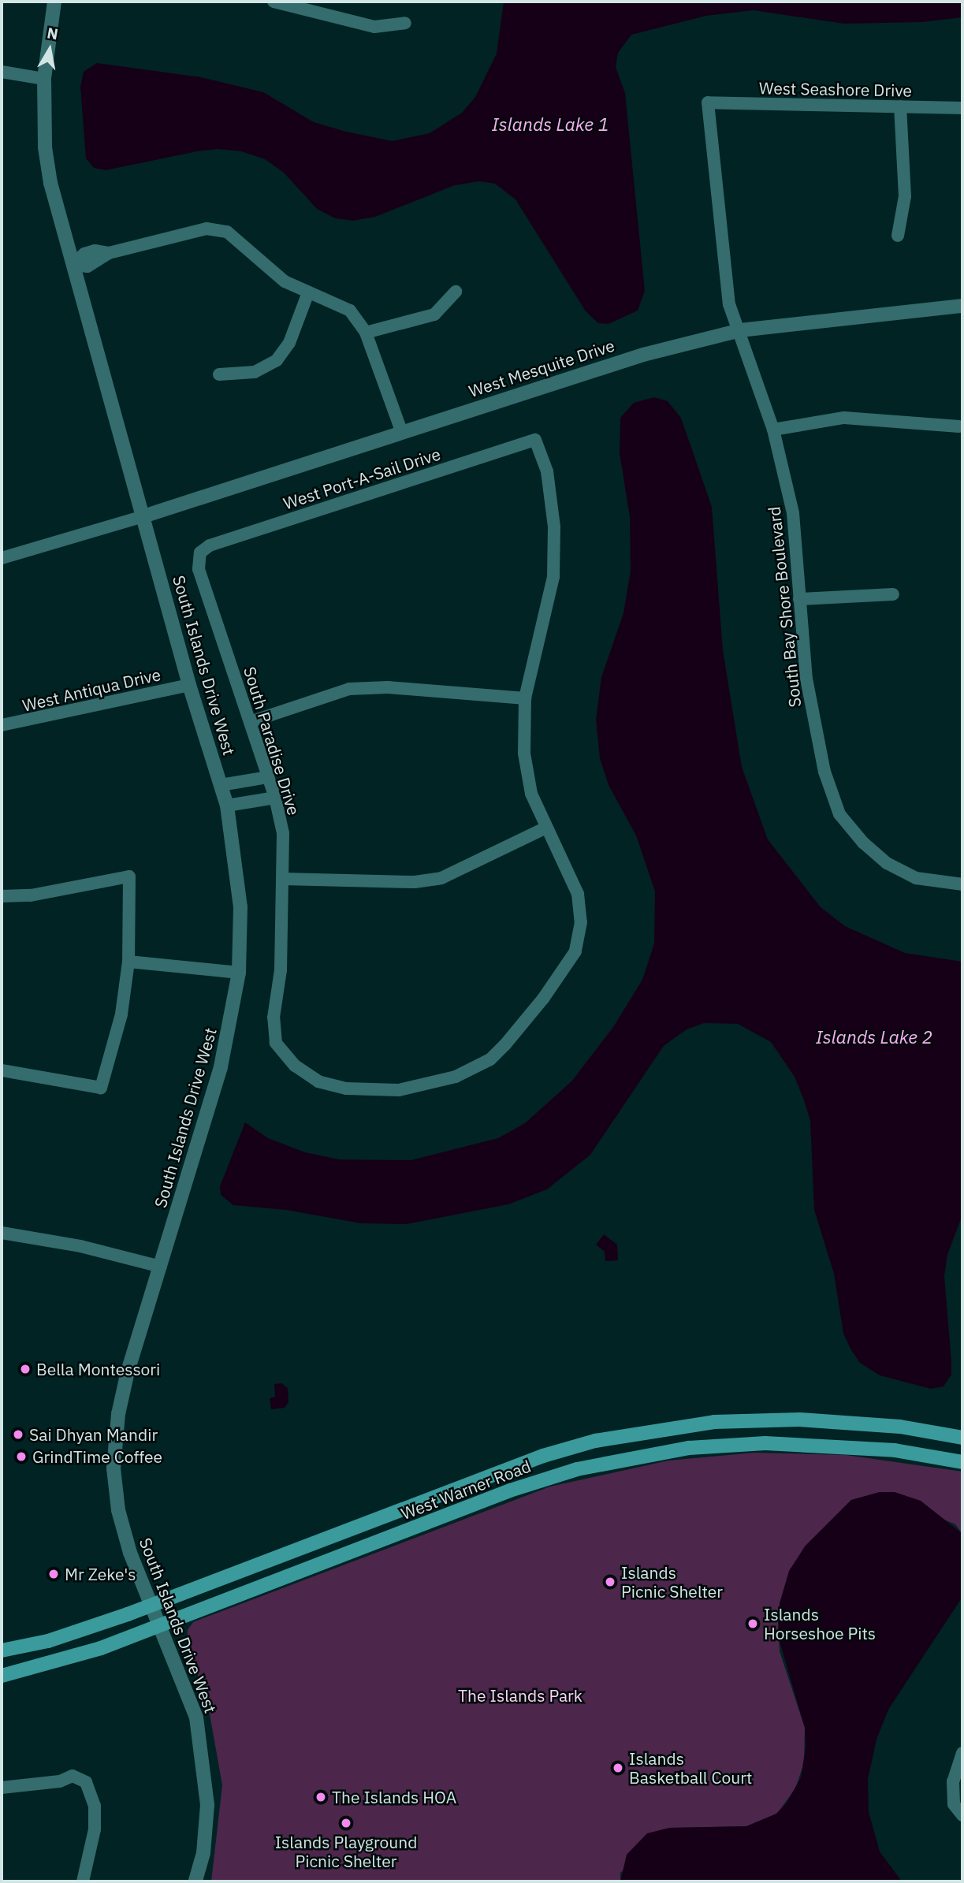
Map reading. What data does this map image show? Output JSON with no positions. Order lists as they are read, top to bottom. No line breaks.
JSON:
{"streets":{"main road":["West Warner Road"],"street":["West Seashore Drive","West Mesquite Drive","West Port-A-Sail Drive","South Bay Shore Boulevard","South Islands Drive West","West Antiqua Drive","South Paradise Drive"]},"crossings":[["West Seashore Drive","South Bay Shore Boulevard"],["West Mesquite Drive","South Bay Shore Boulevard"],["West Mesquite Drive","South Islands Drive West"],["West Port-A-Sail Drive","South Paradise Drive"],["South Islands Drive West","West Antiqua Drive"],["South Islands Drive West","West Warner Road"]],"water":["Islands Lake 1","Islands Lake 2"],"parks":["The Islands Park"],"places":["Bella Montessori","Sai Dhyan Mandir","GrindTime Coffee","Mr Zeke's","Islands Picnic Shelter","Islands Horseshoe Pits","Islands Basketball Court","The Islands HOA","Islands Playground Picnic Shelter"],"north":"top"}
